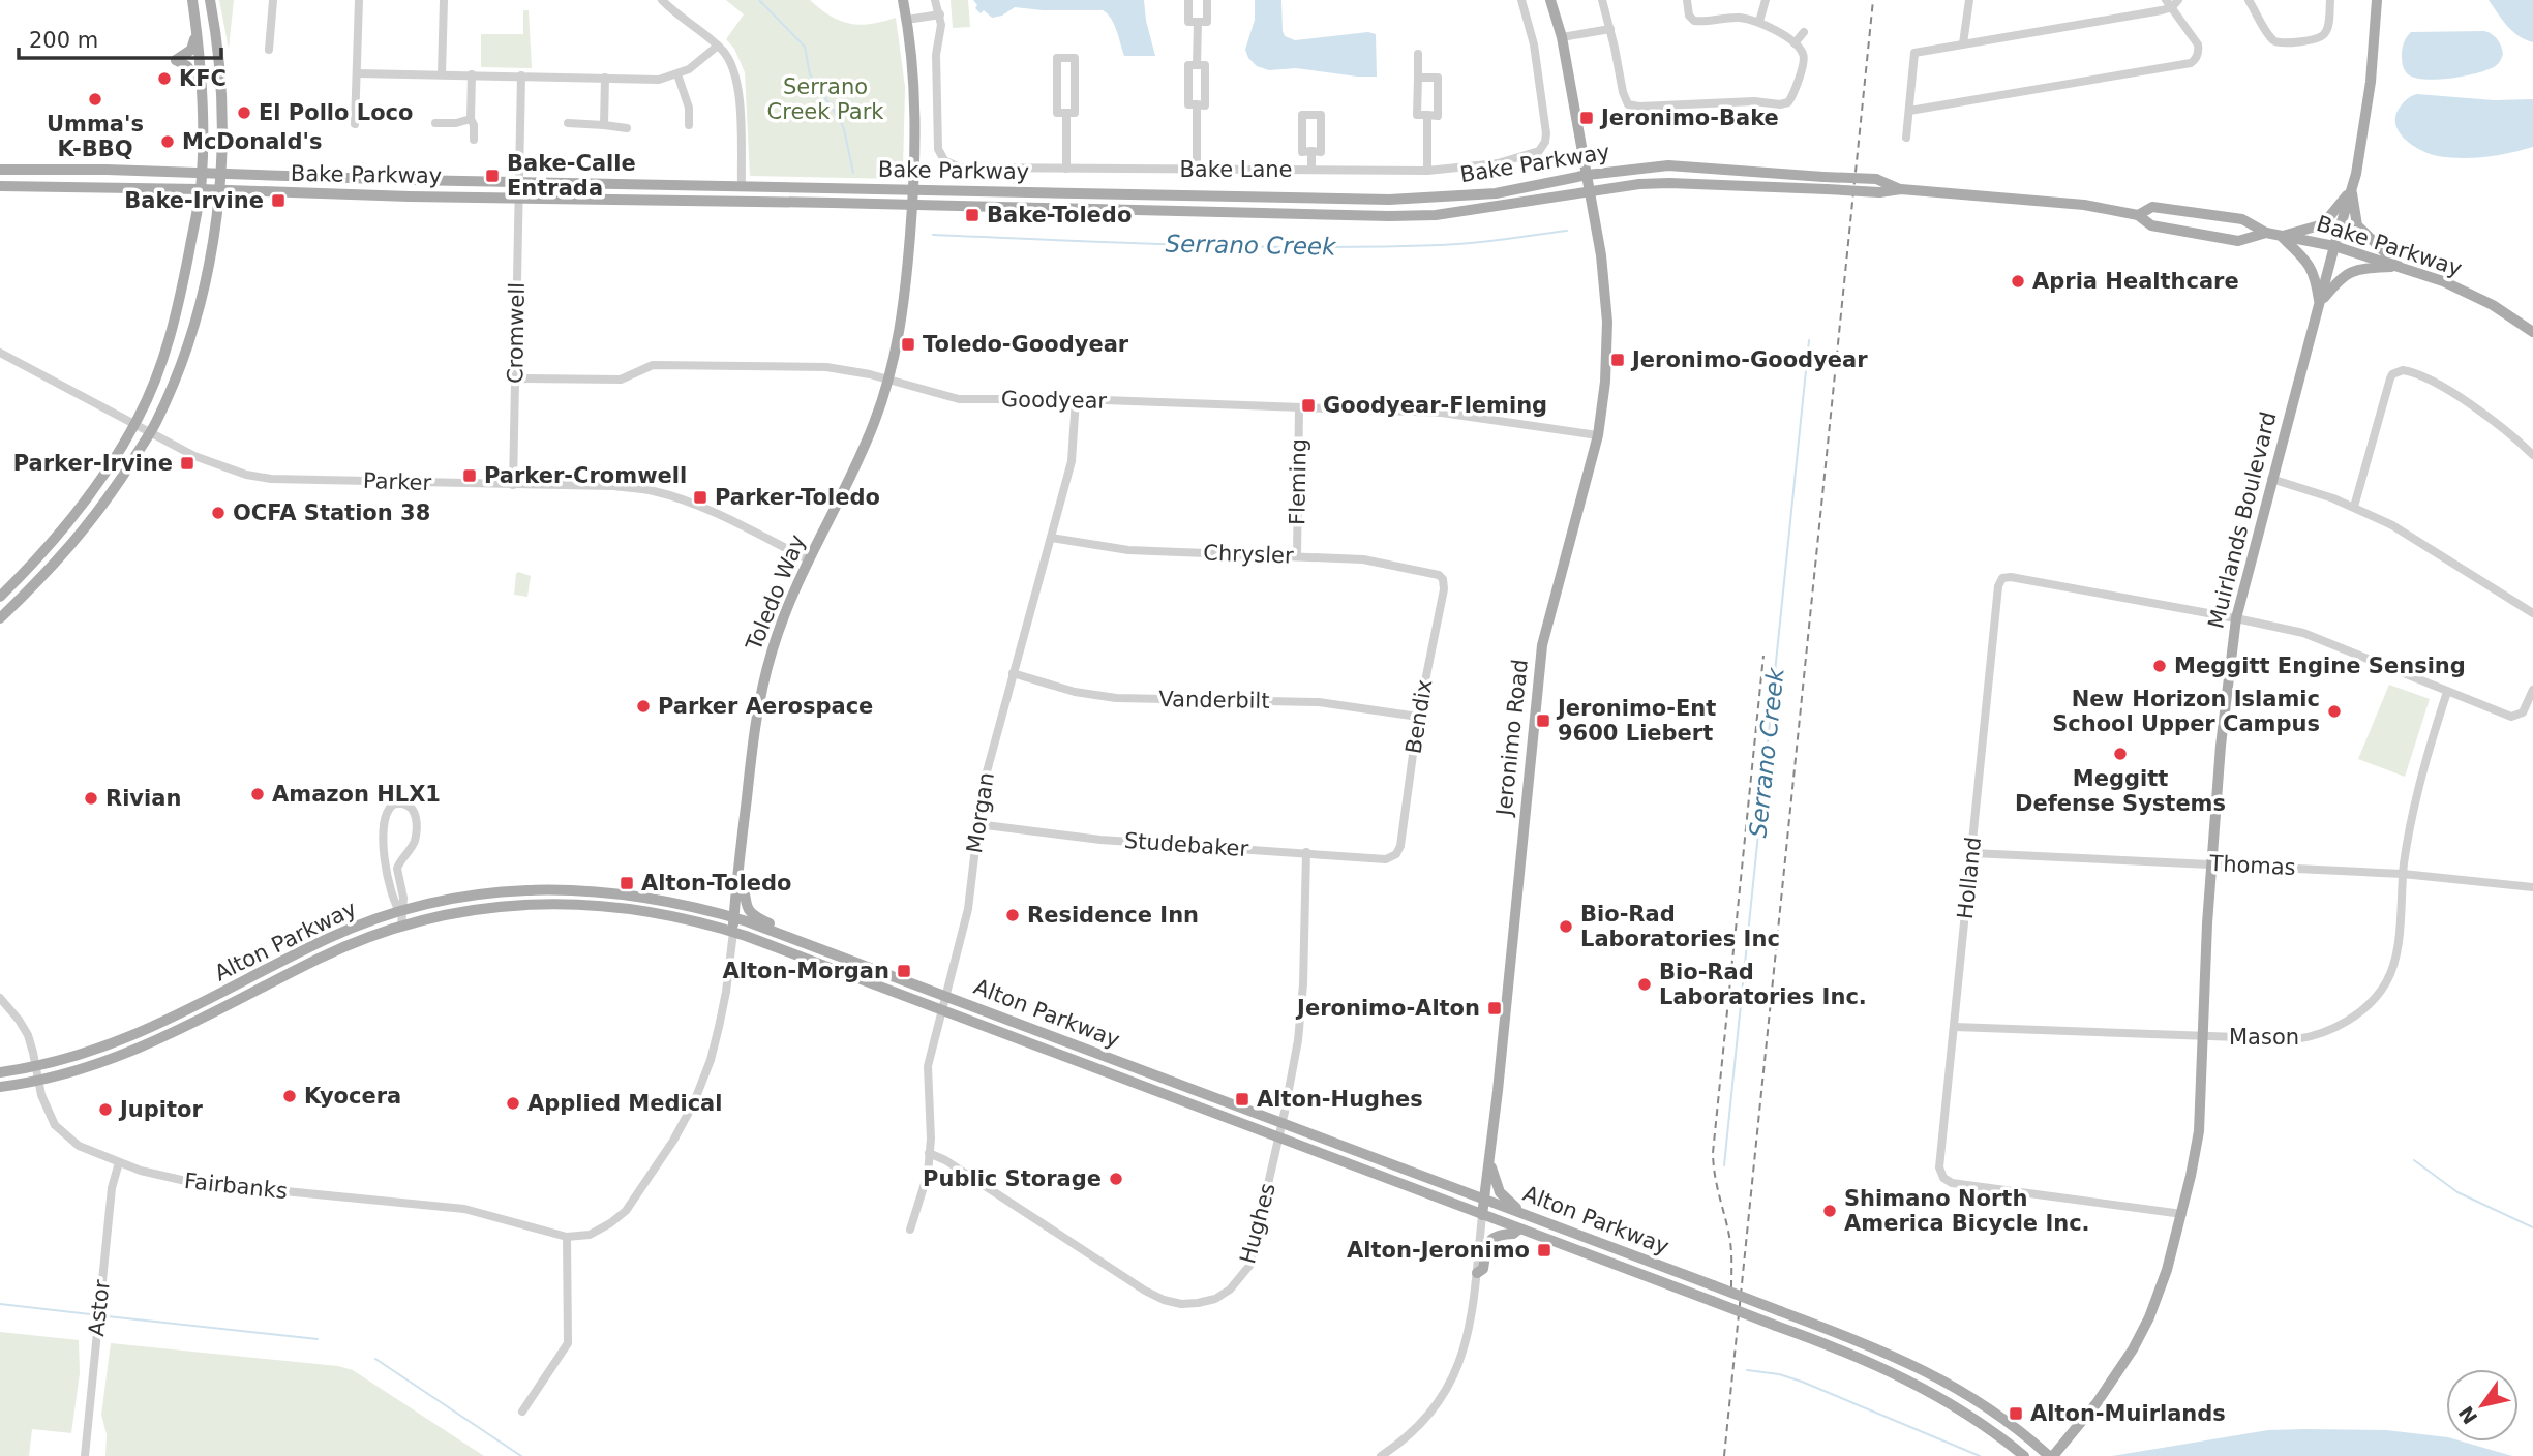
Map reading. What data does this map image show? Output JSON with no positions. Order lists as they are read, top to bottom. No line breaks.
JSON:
{"streets":{"main road":["Bake Parkway","Muirlands Boulevard","Toledo Way","Jeronimo Road","Alton Parkway"],"street":["Bake Lane","Cromwell","Goodyear","Parker","Fleming","Chrysler","Vanderbilt","Bendix","Morgan","Studebaker","Thomas","Holland","Mason","Fairbanks","Hughes","Astor"]},"crossings":[["Bake Parkway","Cromwell"],["Bake Parkway","Muirlands Boulevard"],["Bake Parkway","Toledo Way"],["Bake Parkway","Jeronimo Road"],["Cromwell","Goodyear"],["Cromwell","Parker"],["Goodyear","Fleming"],["Goodyear","Toledo Way"],["Goodyear","Jeronimo Road"],["Goodyear","Morgan"],["Parker","Toledo Way"],["Fleming","Chrysler"],["Muirlands Boulevard","Thomas"],["Muirlands Boulevard","Holland"],["Muirlands Boulevard","Alton Parkway"],["Muirlands Boulevard","Mason"],["Chrysler","Bendix"],["Chrysler","Morgan"],["Toledo Way","Alton Parkway"],["Toledo Way","Fairbanks"],["Vanderbilt","Bendix"],["Vanderbilt","Morgan"],["Bendix","Studebaker"],["Jeronimo Road","Alton Parkway"],["Morgan","Studebaker"],["Morgan","Alton Parkway"],["Morgan","Hughes"],["Studebaker","Hughes"],["Thomas","Holland"],["Thomas","Mason"],["Holland","Mason"],["Alton Parkway","Fairbanks"],["Alton Parkway","Hughes"],["Fairbanks","Astor"]],"water":["Serrano Creek"],"parks":["Serrano Creek Park"],"places":{"other":["KFC","Umma's K-BBQ","El Pollo Loco","McDonald's","Apria Healthcare","OCFA Station 38","Meggitt Engine Sensing","Parker Aerospace","New Horizon Islamic School Upper Campus","Meggitt Defense Systems","Amazon HLX1","Rivian","Residence Inn","Bio-Rad Laboratories Inc","Bio-Rad Laboratories Inc.","Kyocera","Applied Medical","Jupitor","Public Storage","Shimano North America Bicycle Inc."],"transit":["Jeronimo-Bake","Bake-Calle Entrada","Bake-Irvine","Bake-Toledo","Toledo-Goodyear","Jeronimo-Goodyear","Goodyear-Fleming","Parker-Irvine","Parker-Cromwell","Parker-Toledo","Jeronimo-Ent 9600 Liebert","Alton-Toledo","Alton-Morgan","Jeronimo-Alton","Alton-Hughes","Alton-Jeronimo","Alton-Muirlands"]},"scale_bar":"200 m","north":"bottom left"}
